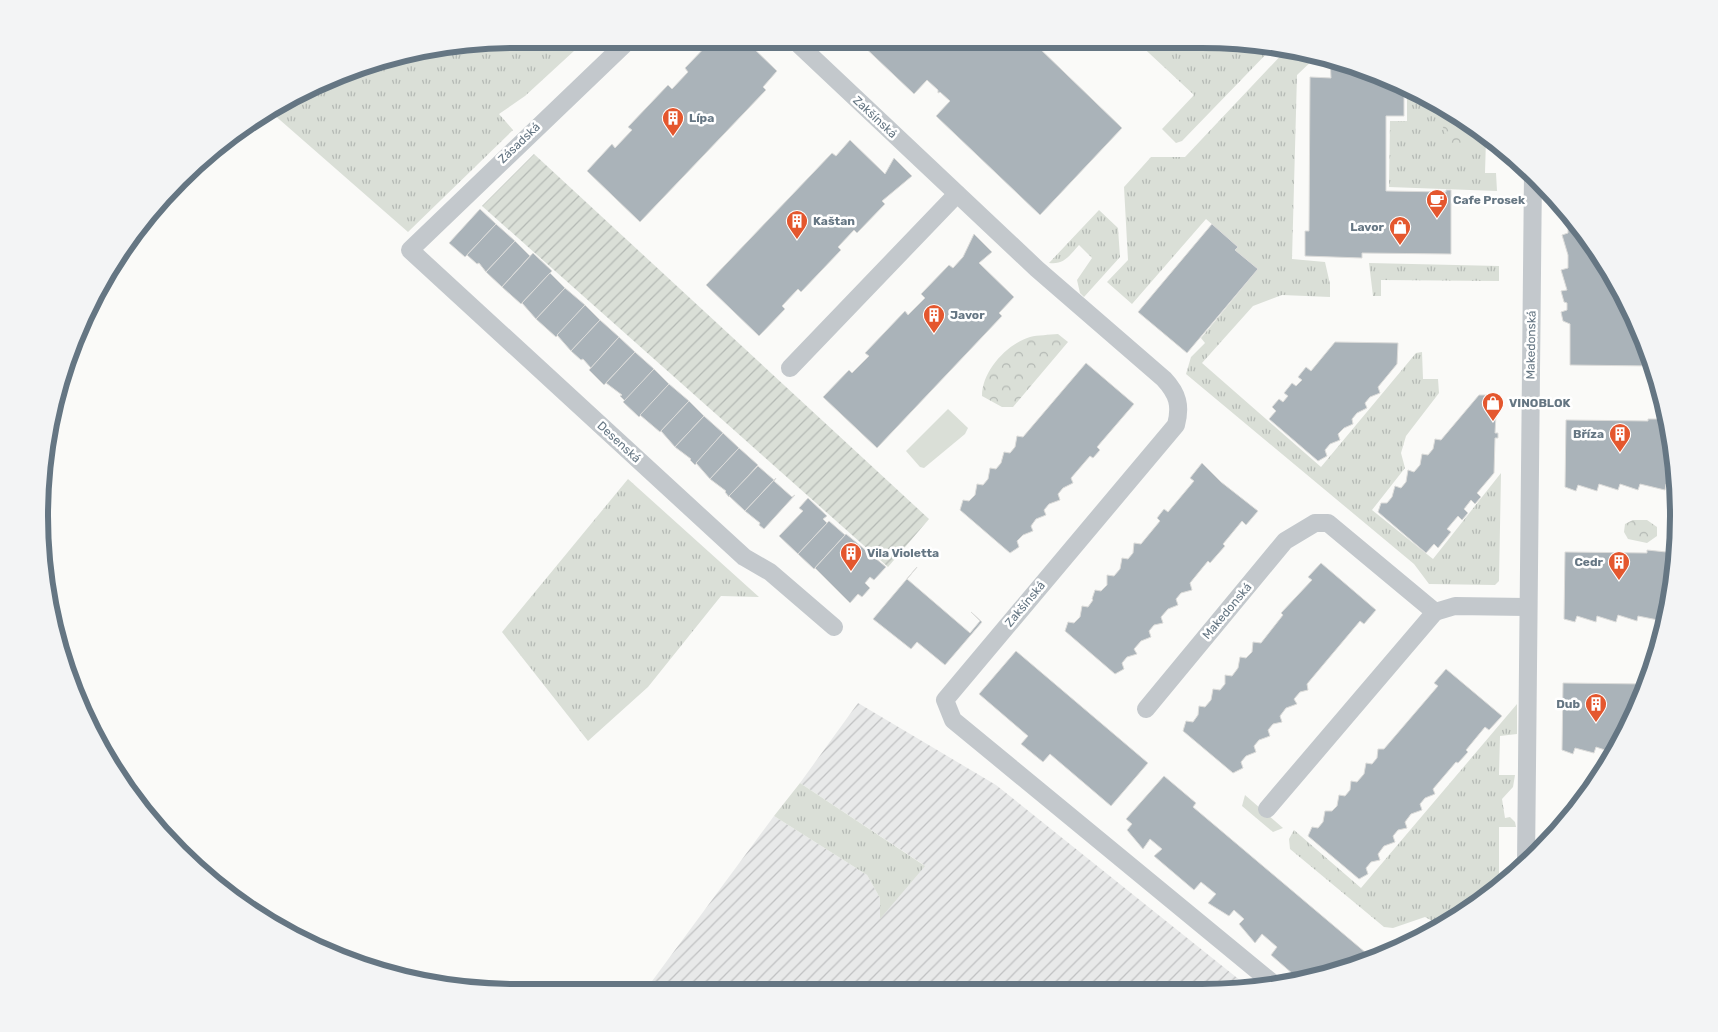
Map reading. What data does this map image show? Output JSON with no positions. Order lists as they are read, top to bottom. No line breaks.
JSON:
{"streets":{"street":["Zakšínská","Zásadská","Makedonská","Desenská"]},"crossings":[["Zásadská","Desenská"]],"places":{"building":["Lípa","Kaštan","Javor","Bříza","Vila Violetta","Cedr","Dub"],"cafe":["Cafe Prosek"],"shop":["Lavor","VINOBLOK"]}}
